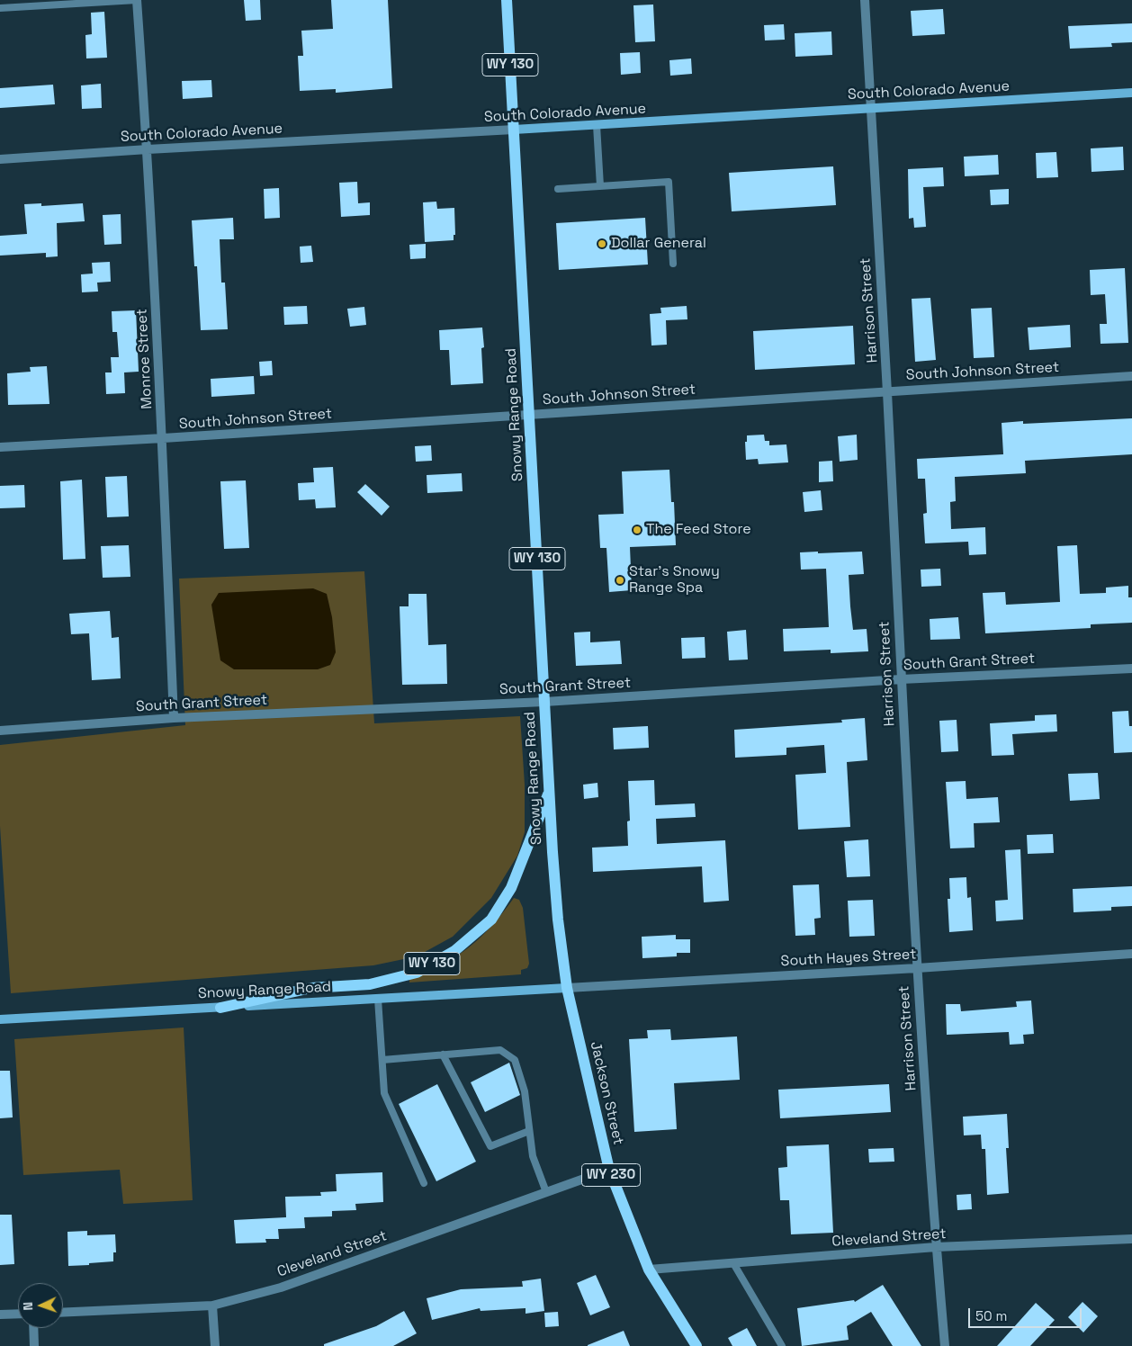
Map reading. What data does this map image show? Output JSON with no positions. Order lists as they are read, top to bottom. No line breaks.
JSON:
{"streets":{"main road":["WY 130","Snowy Range Road","Jackson Street","WY 230"],"street":["South Colorado Avenue","Harrison Street","Monroe Street","South Johnson Street","South Grant Street","South Hayes Street","Cleveland Street"]},"crossings":[["WY 130","Snowy Range Road"],["South Colorado Avenue","Harrison Street"],["South Colorado Avenue","Monroe Street"],["South Colorado Avenue","Snowy Range Road"],["Harrison Street","South Johnson Street"],["Harrison Street","South Grant Street"],["Harrison Street","South Hayes Street"],["Harrison Street","Cleveland Street"],["Monroe Street","South Johnson Street"],["Monroe Street","South Grant Street"],["South Johnson Street","Snowy Range Road"],["Snowy Range Road","South Grant Street"],["Snowy Range Road","South Hayes Street"],["Snowy Range Road","Jackson Street"],["South Hayes Street","Jackson Street"],["Jackson Street","Cleveland Street"]],"places":["Dollar General","The Feed Store","Star's Snowy Range Spa"],"scale_bar":"50 m","north":"left"}
